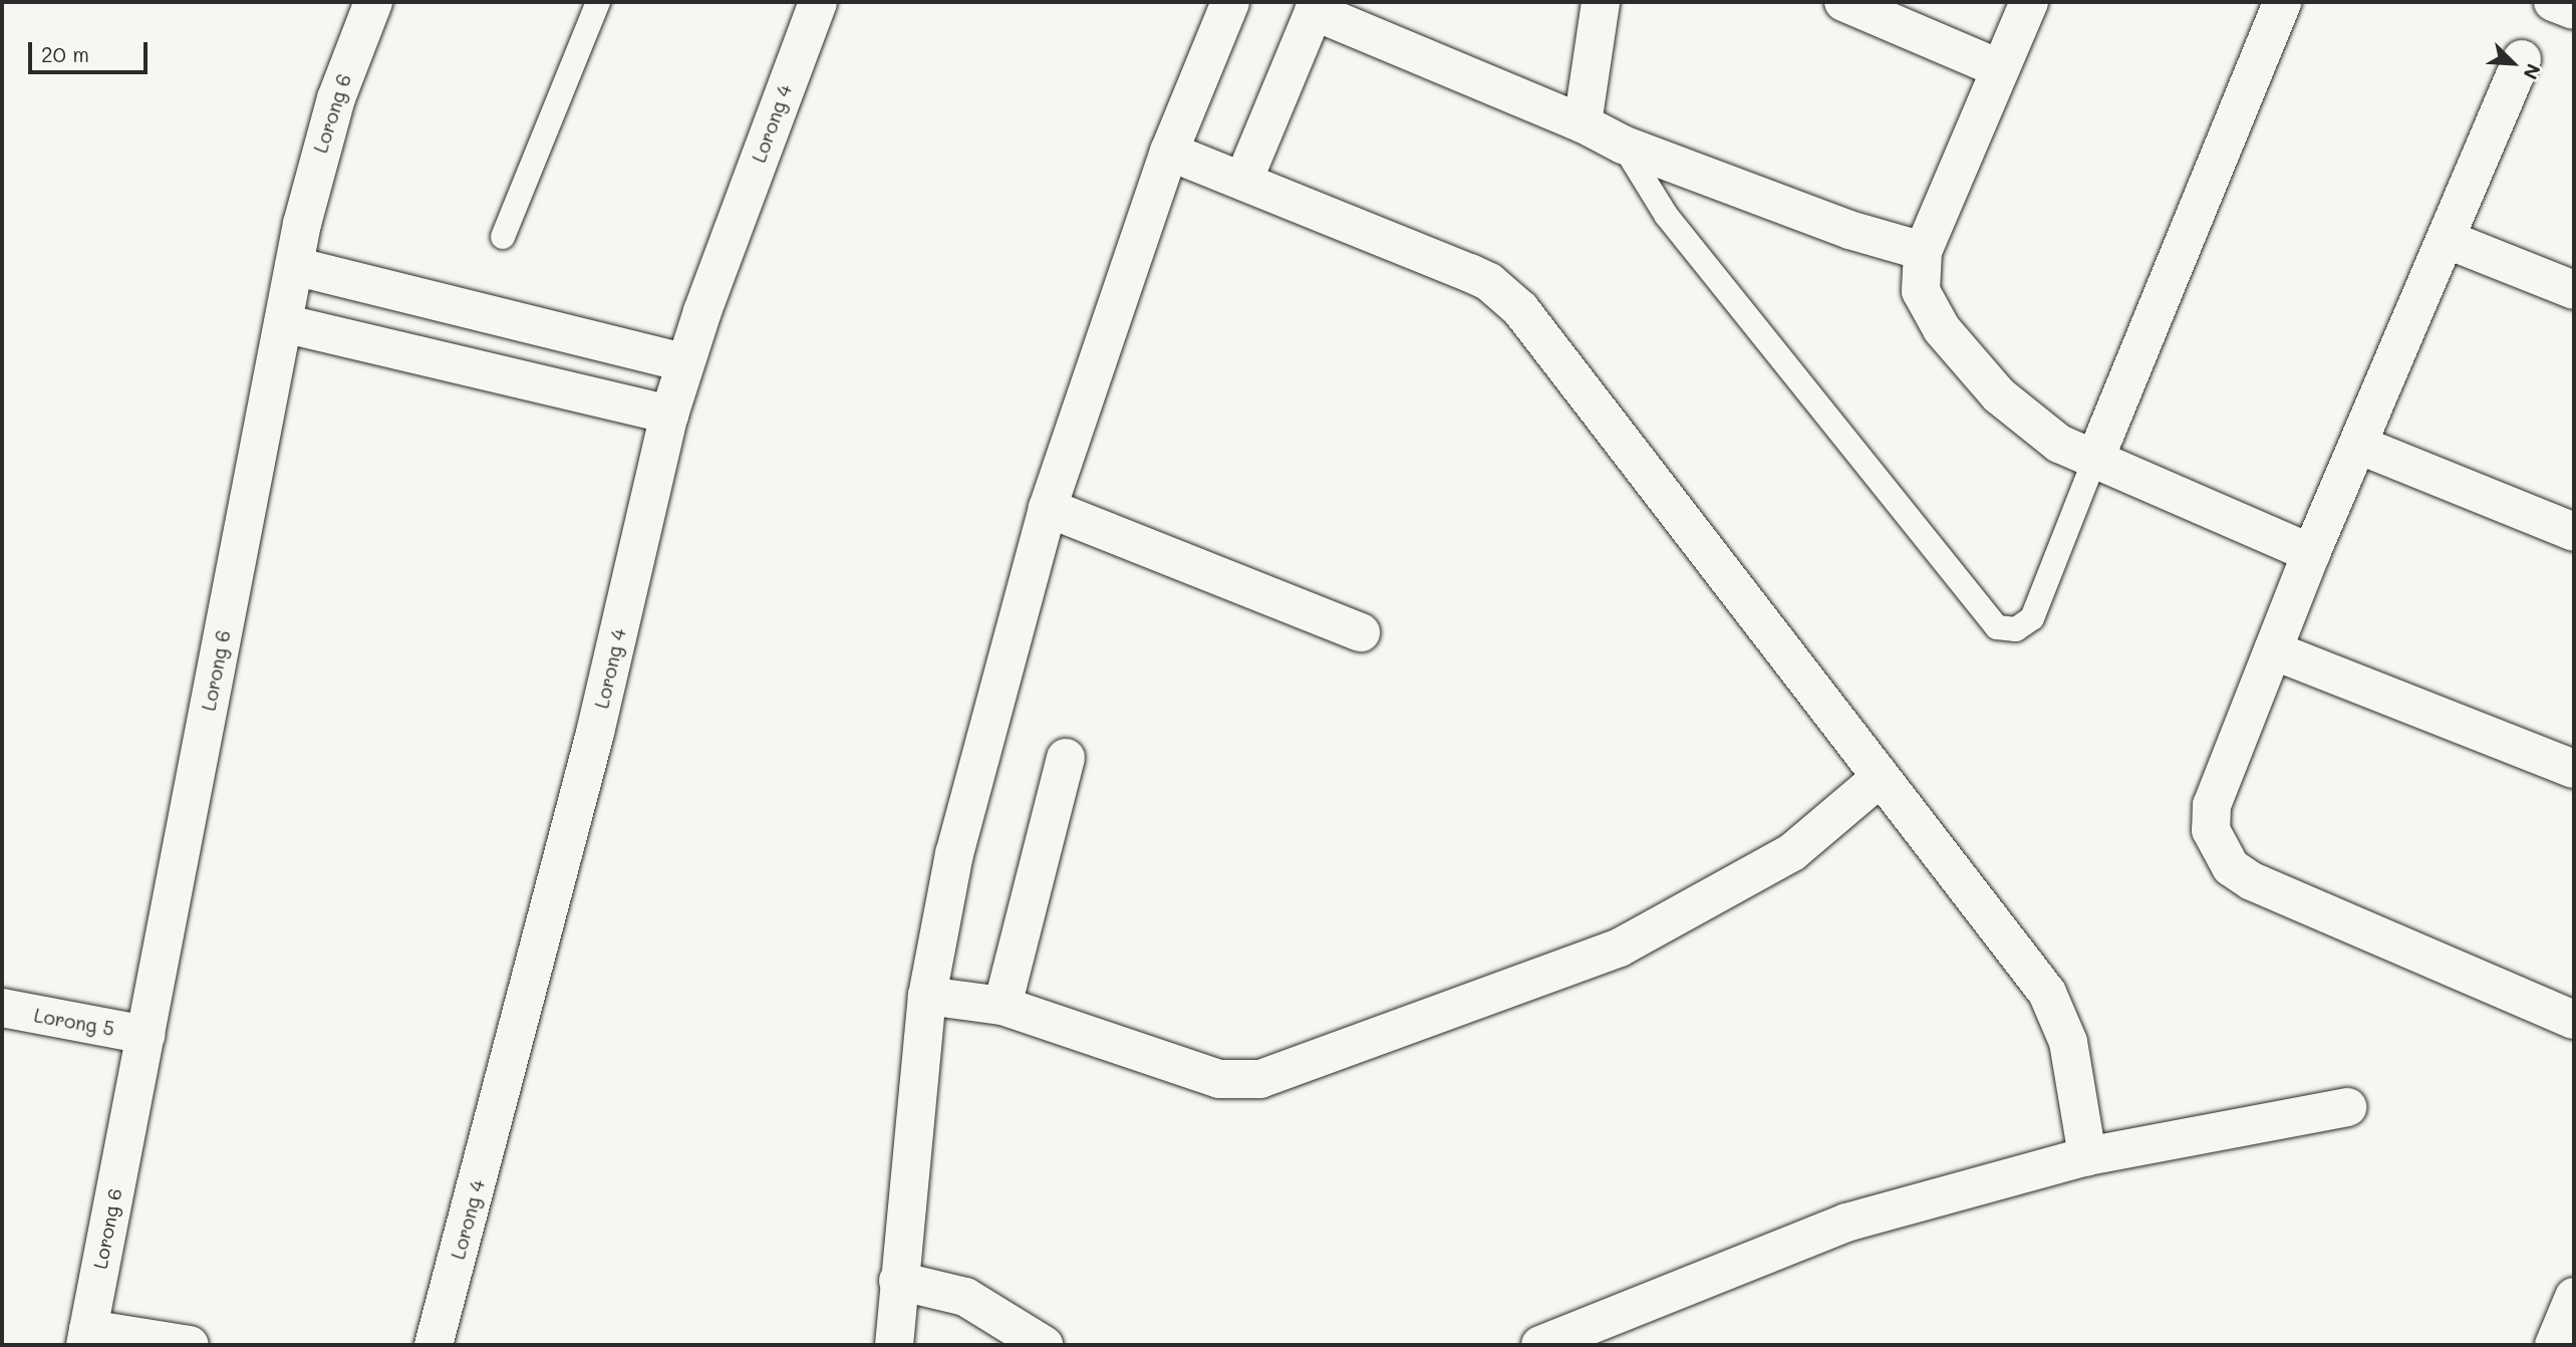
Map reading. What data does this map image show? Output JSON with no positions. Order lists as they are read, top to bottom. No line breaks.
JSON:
{"streets":{"street":["Lorong 6","Lorong 4","Lorong 5"]},"crossings":[["Lorong 6","Lorong 5"]],"scale_bar":"20 m","north":"bottom right"}
